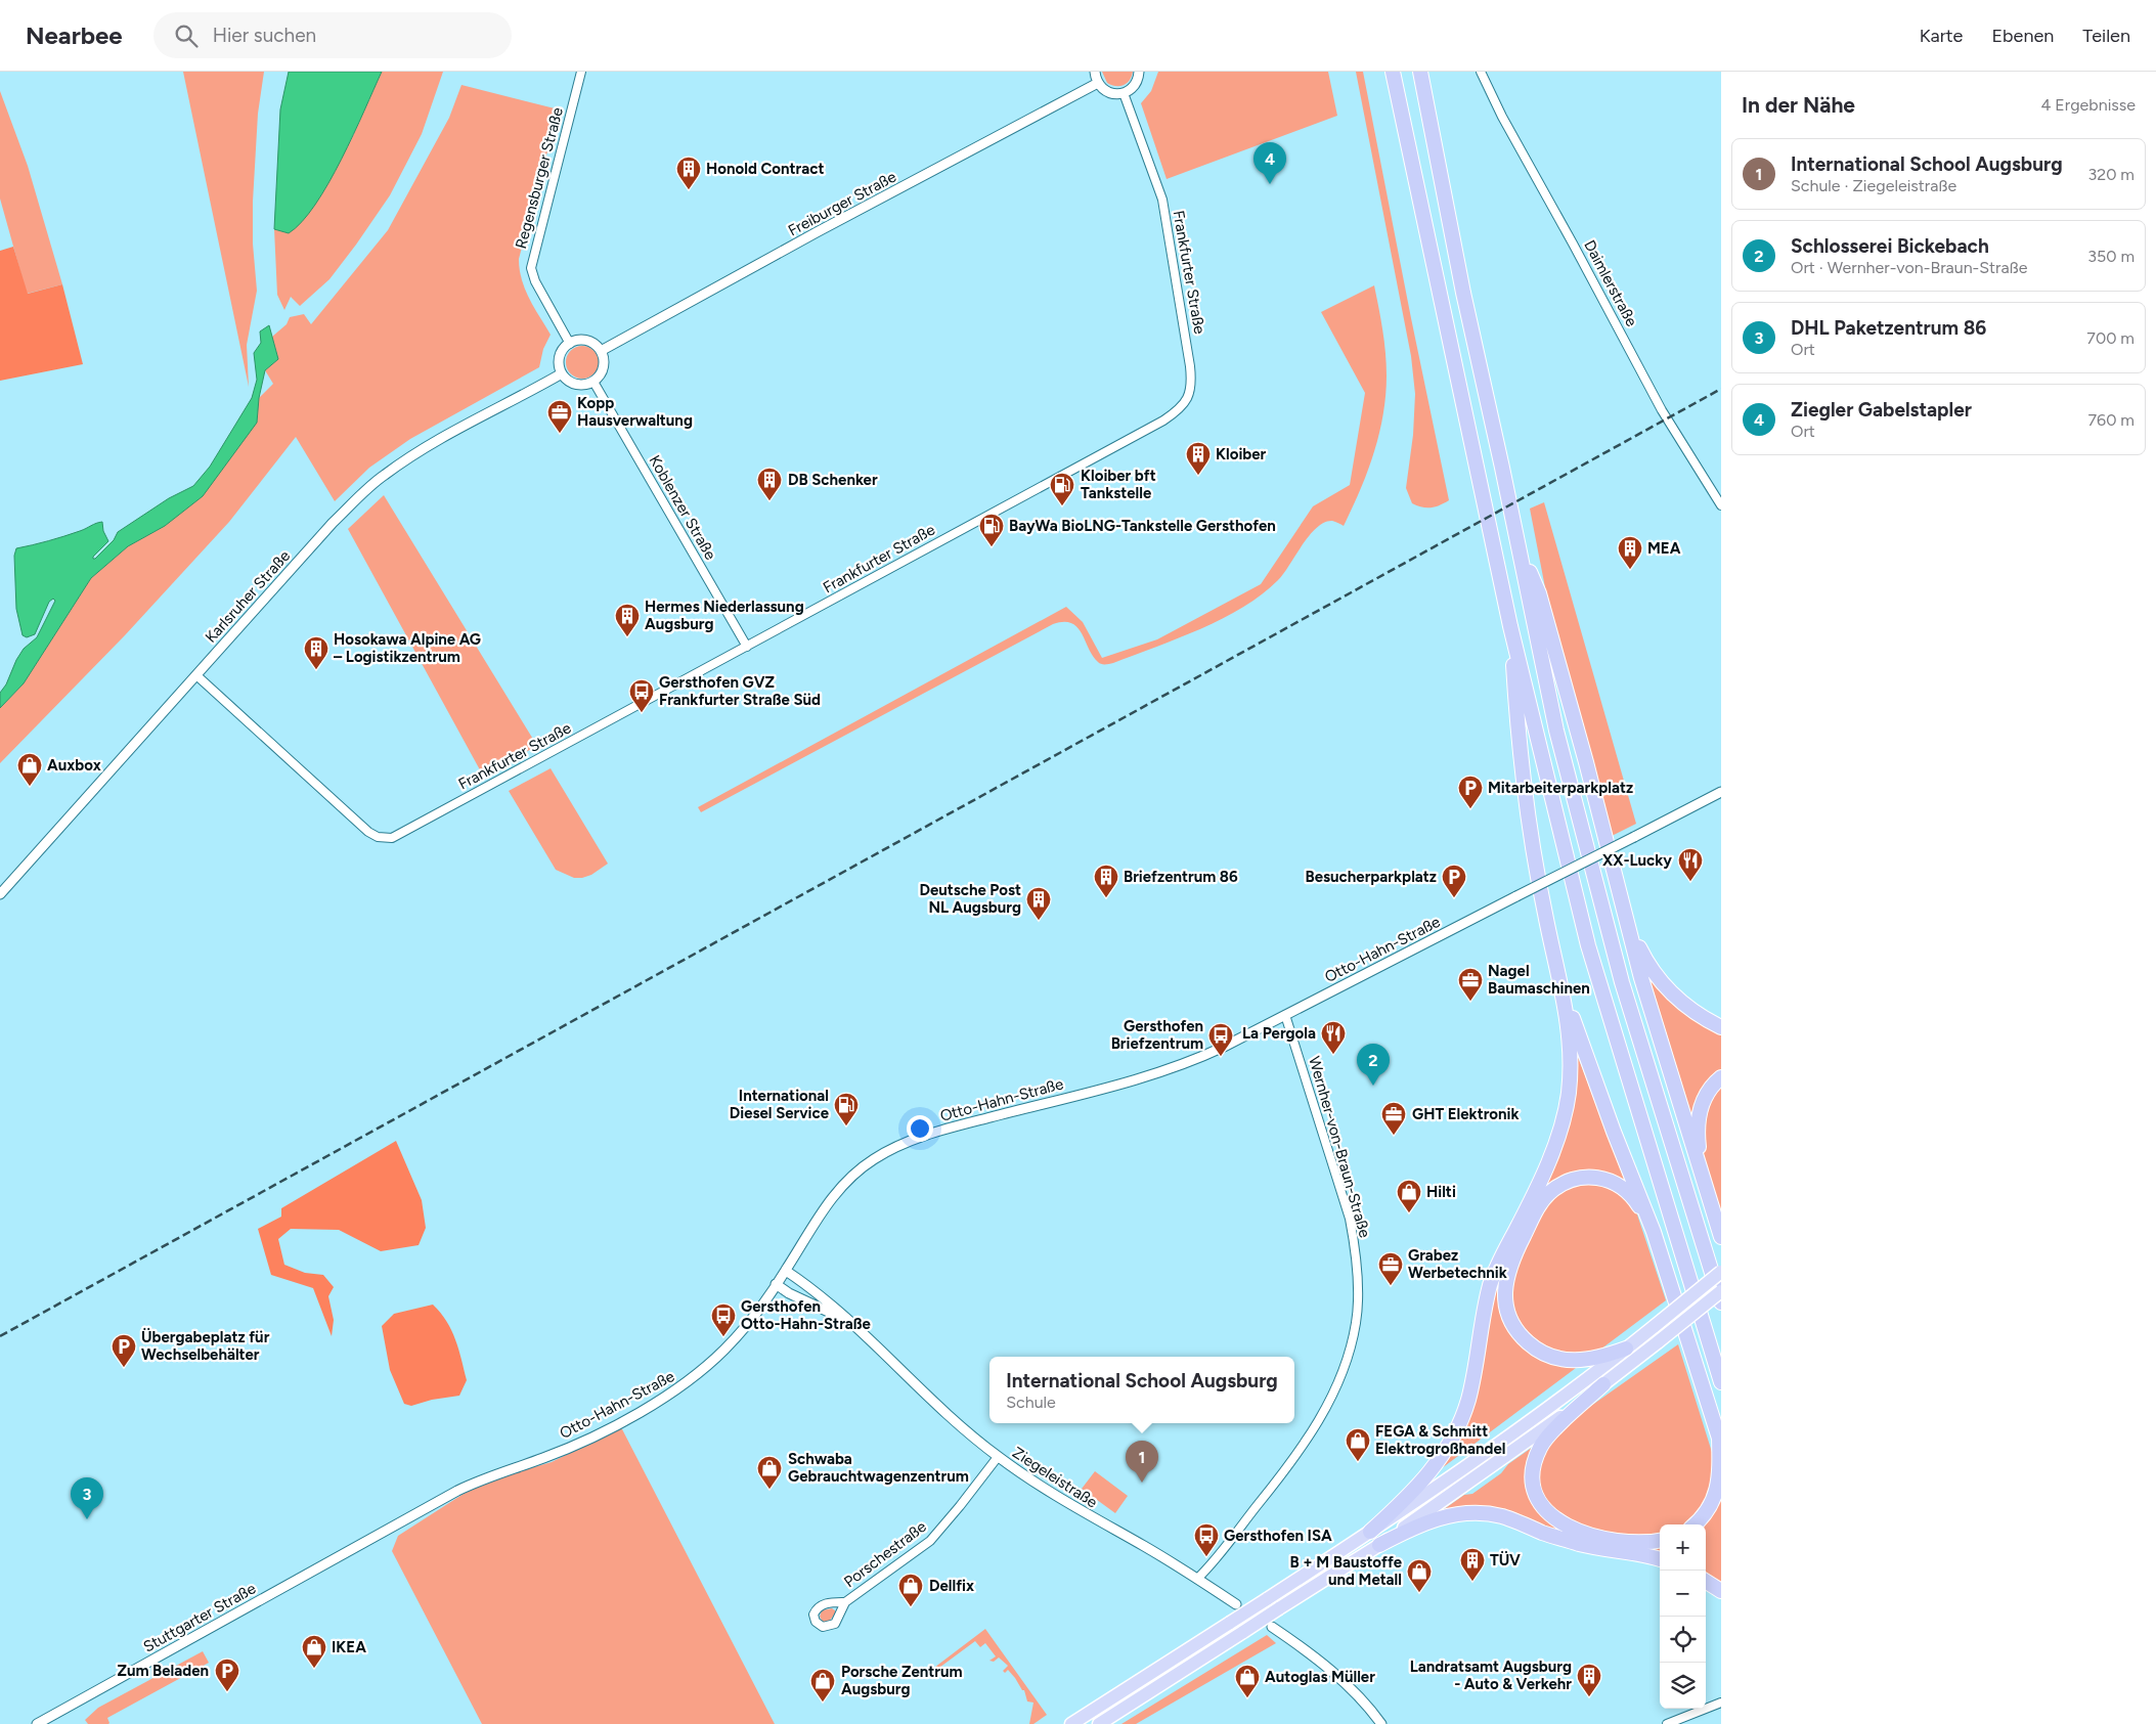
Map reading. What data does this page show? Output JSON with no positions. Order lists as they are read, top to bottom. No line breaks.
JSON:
{"streets":{"street":["Regensburger Straße","Freiburger Straße","Frankfurter Straße","Daimlerstraße","Koblenzer Straße","Karlsruher Straße","Otto-Hahn-Straße","Wernher-von-Braun-Straße","Ziegeleistraße","Porschestraße","Stuttgarter Straße"]},"crossings":[["Regensburger Straße","Freiburger Straße"],["Regensburger Straße","Koblenzer Straße"],["Regensburger Straße","Karlsruher Straße"],["Freiburger Straße","Koblenzer Straße"],["Freiburger Straße","Karlsruher Straße"],["Frankfurter Straße","Koblenzer Straße"],["Frankfurter Straße","Karlsruher Straße"],["Koblenzer Straße","Karlsruher Straße"],["Otto-Hahn-Straße","Wernher-von-Braun-Straße"],["Otto-Hahn-Straße","Ziegeleistraße"],["Otto-Hahn-Straße","Stuttgarter Straße"],["Wernher-von-Braun-Straße","Ziegeleistraße"],["Ziegeleistraße","Porschestraße"]],"places":{"building":["Honold Contract","Kloiber","DB Schenker","MEA","Hermes Niederlassung Augsburg","Hosokawa Alpine AG – Logistikzentrum","Briefzentrum 86","Deutsche Post NL Augsburg","TÜV","Landratsamt Augsburg - Auto & Verkehr"],"office":["Kopp Hausverwaltung","Nagel Baumaschinen","GHT Elektronik","Grabez Werbetechnik"],"fuel station":["Kloiber bft Tankstelle","BayWa BioLNG-Tankstelle Gersthofen","International Diesel Service"],"bus stop":["Gersthofen GVZ Frankfurter Straße Süd","Gersthofen Briefzentrum","Gersthofen Otto-Hahn-Straße","Gersthofen ISA"],"shop":["Auxbox","Hilti","FEGA & Schmitt Elektrogroßhandel","Schwaba Gebrauchtwagenzentrum","B + M Baustoffe und Metall","Dellfix","IKEA","Autoglas Müller","Porsche Zentrum Augsburg"],"parking":["Mitarbeiterparkplatz","Besucherparkplatz","Übergabeplatz für Wechselbehälter","Zum Beladen"],"restaurant":["XX-Lucky","La Pergola"]},"page":{"header":"Nearbee","search":"Hier suchen","nav":["Karte","Ebenen","Teilen"],"heading":["In der Nähe","4 Ergebnisse"],"list":[{"mark":"1","name":"International School Augsburg","note":"Schule · Ziegeleistraße","value":"320 m"},{"mark":"2","name":"Schlosserei Bickebach","note":"Ort · Wernher-von-Braun-Straße","value":"350 m"},{"mark":"3","name":"DHL Paketzentrum 86","note":"Ort","value":"700 m"},{"mark":"4","name":"Ziegler Gabelstapler","note":"Ort","value":"760 m"}],"pins":["4","2","1","3"],"popup":["International School Augsburg","Schule"],"map_buttons":["+","−"]}}
